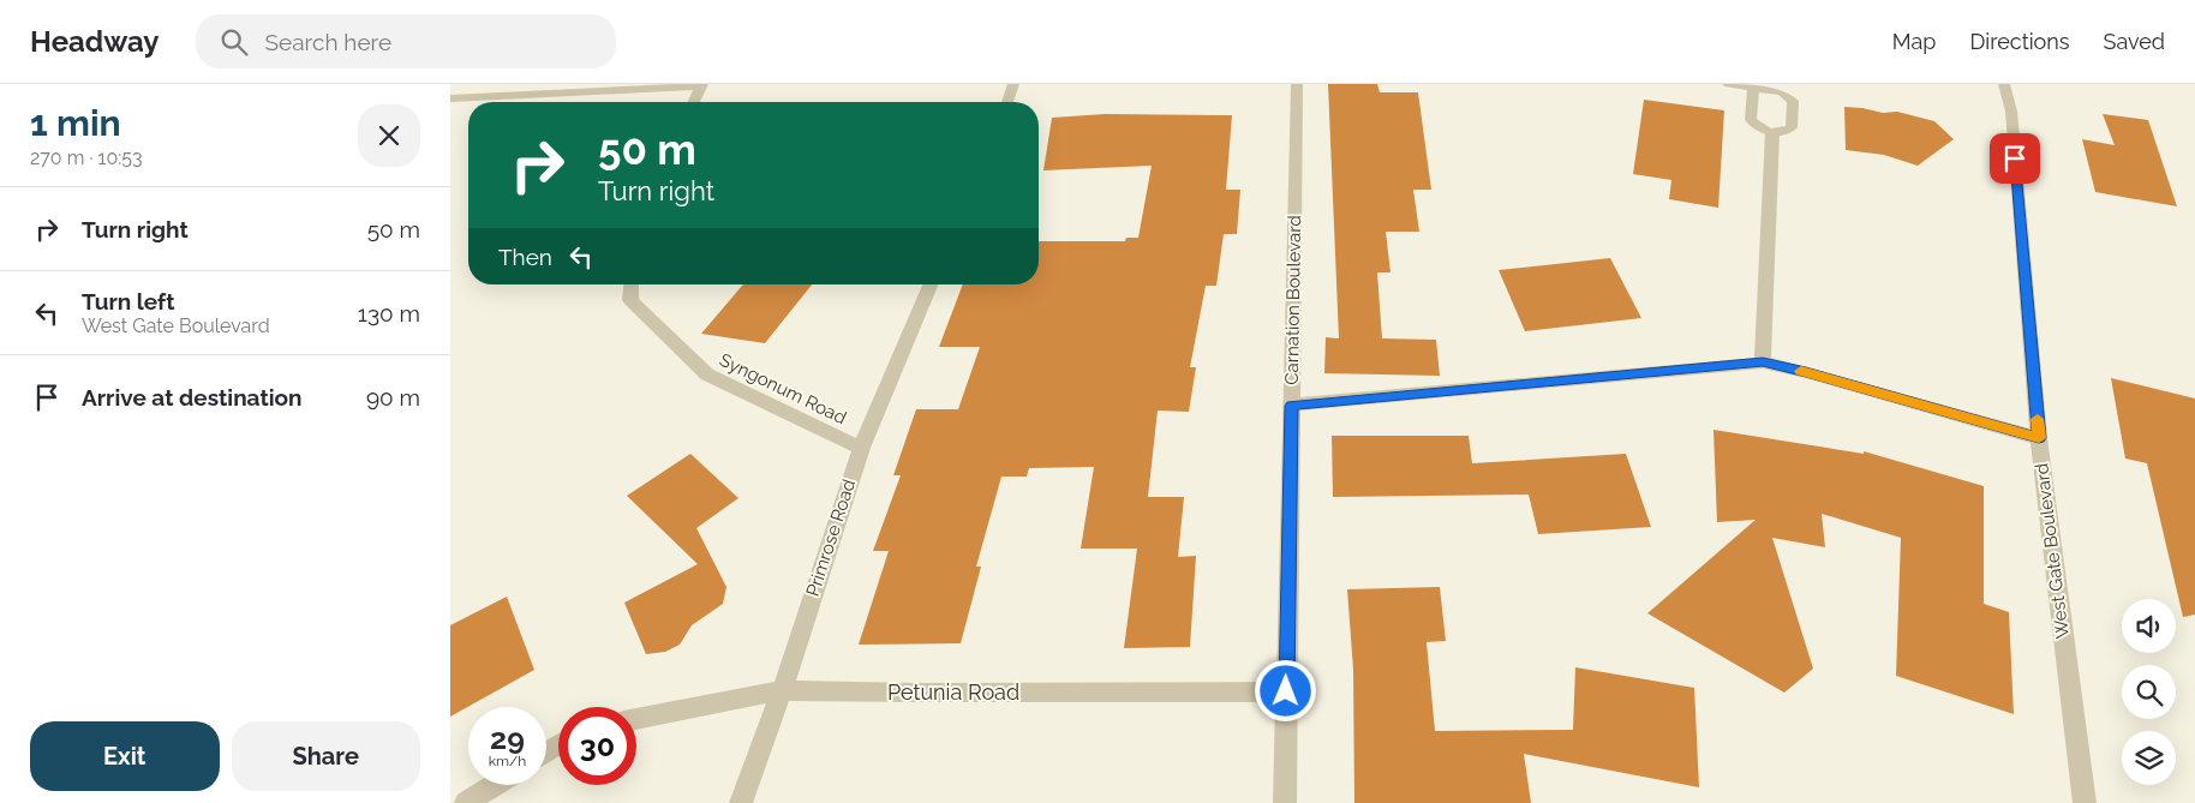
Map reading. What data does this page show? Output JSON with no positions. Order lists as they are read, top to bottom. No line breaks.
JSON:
{"streets":{"street":["Carnation Boulevard","Syngonum Road","Primrose Road","West Gate Boulevard","Petunia Road"]},"crossings":[["Carnation Boulevard","Petunia Road"],["Syngonum Road","Primrose Road"],["Primrose Road","Petunia Road"]],"page":{"header":"Headway","search":"Search here","nav":["Map","Directions","Saved"],"heading":["1 min","270 m · 10:53"],"turn":["50 m","Turn right"],"list":[{"name":"Turn right","value":"50 m"},{"name":"Turn left","note":"West Gate Boulevard","value":"130 m"},{"name":"Arrive at destination","value":"90 m"}],"then":"Then","speed":"29 km/h","limit":"30","buttons":["Exit","Share"]}}
